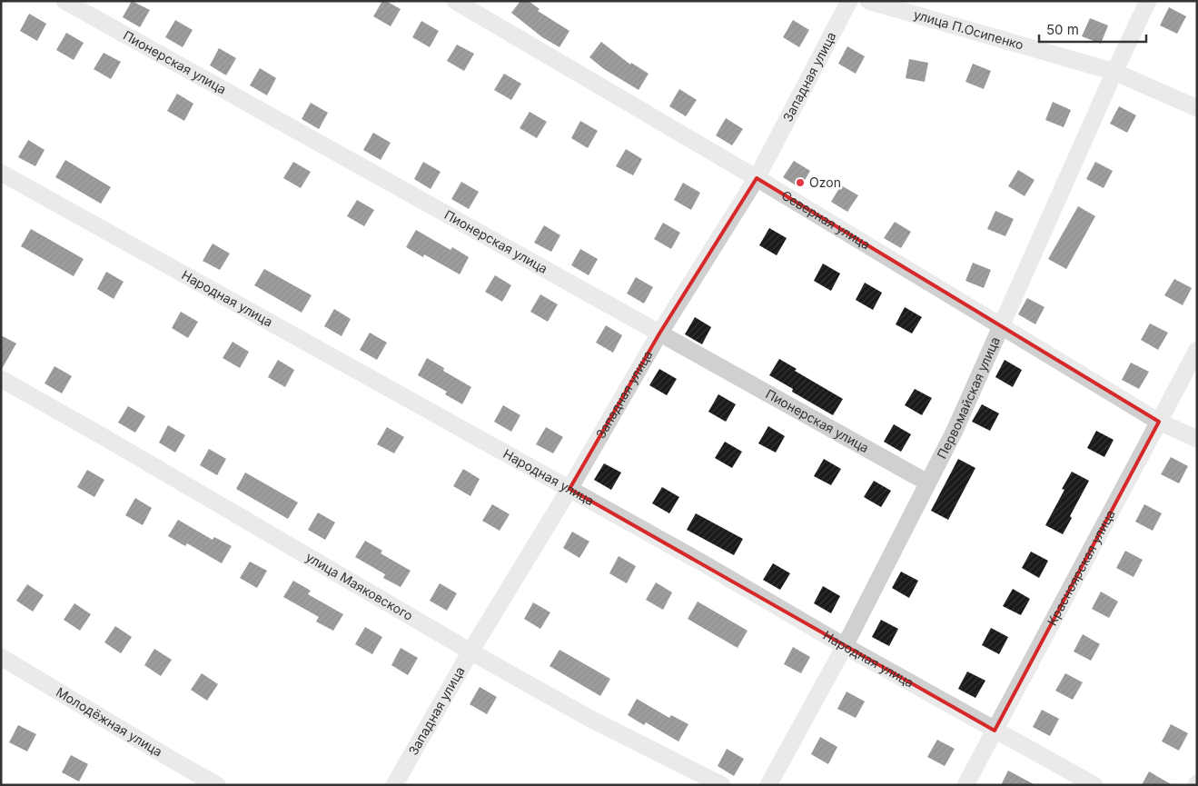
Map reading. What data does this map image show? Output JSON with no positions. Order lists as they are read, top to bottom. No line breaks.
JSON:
{"streets":{"street":["улица П.Осипенко","Пионерская улица","Западная улица","Северная улица","Народная улица","Первомайская улица","Красноярская улица","улица Маяковского","Молодёжная улица"]},"crossings":[["улица П.Осипенко","Первомайская улица"],["Пионерская улица","Западная улица"],["Пионерская улица","Первомайская улица"],["Западная улица","Северная улица"],["Западная улица","Народная улица"],["Западная улица","улица Маяковского"],["Северная улица","Первомайская улица"],["Северная улица","Красноярская улица"],["Народная улица","Первомайская улица"],["Народная улица","Красноярская улица"]],"places":["Ozon"],"scale_bar":"50 m"}
